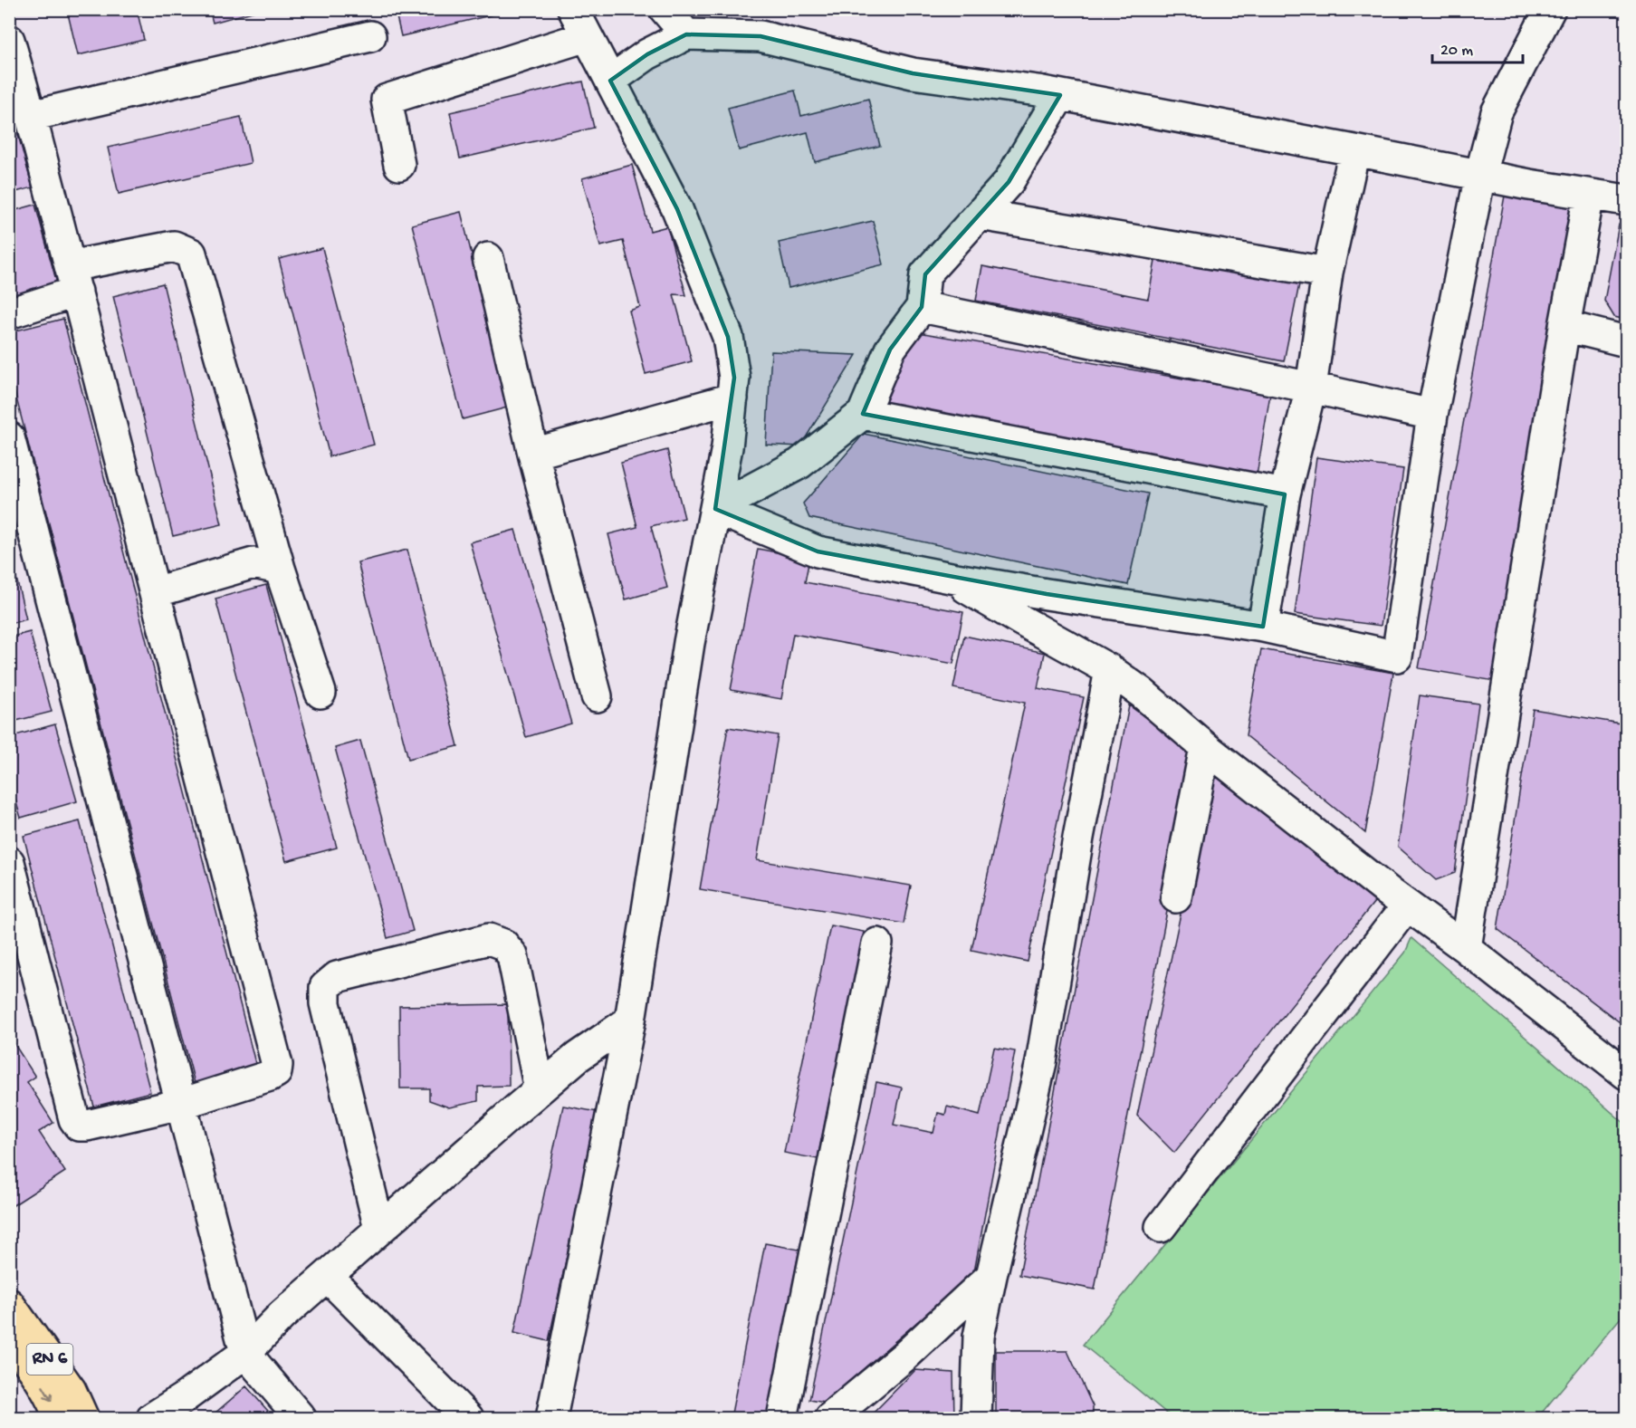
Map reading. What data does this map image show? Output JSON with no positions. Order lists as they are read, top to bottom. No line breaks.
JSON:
{"streets":{"main road":["RN 6"]},"scale_bar":"20 m"}
